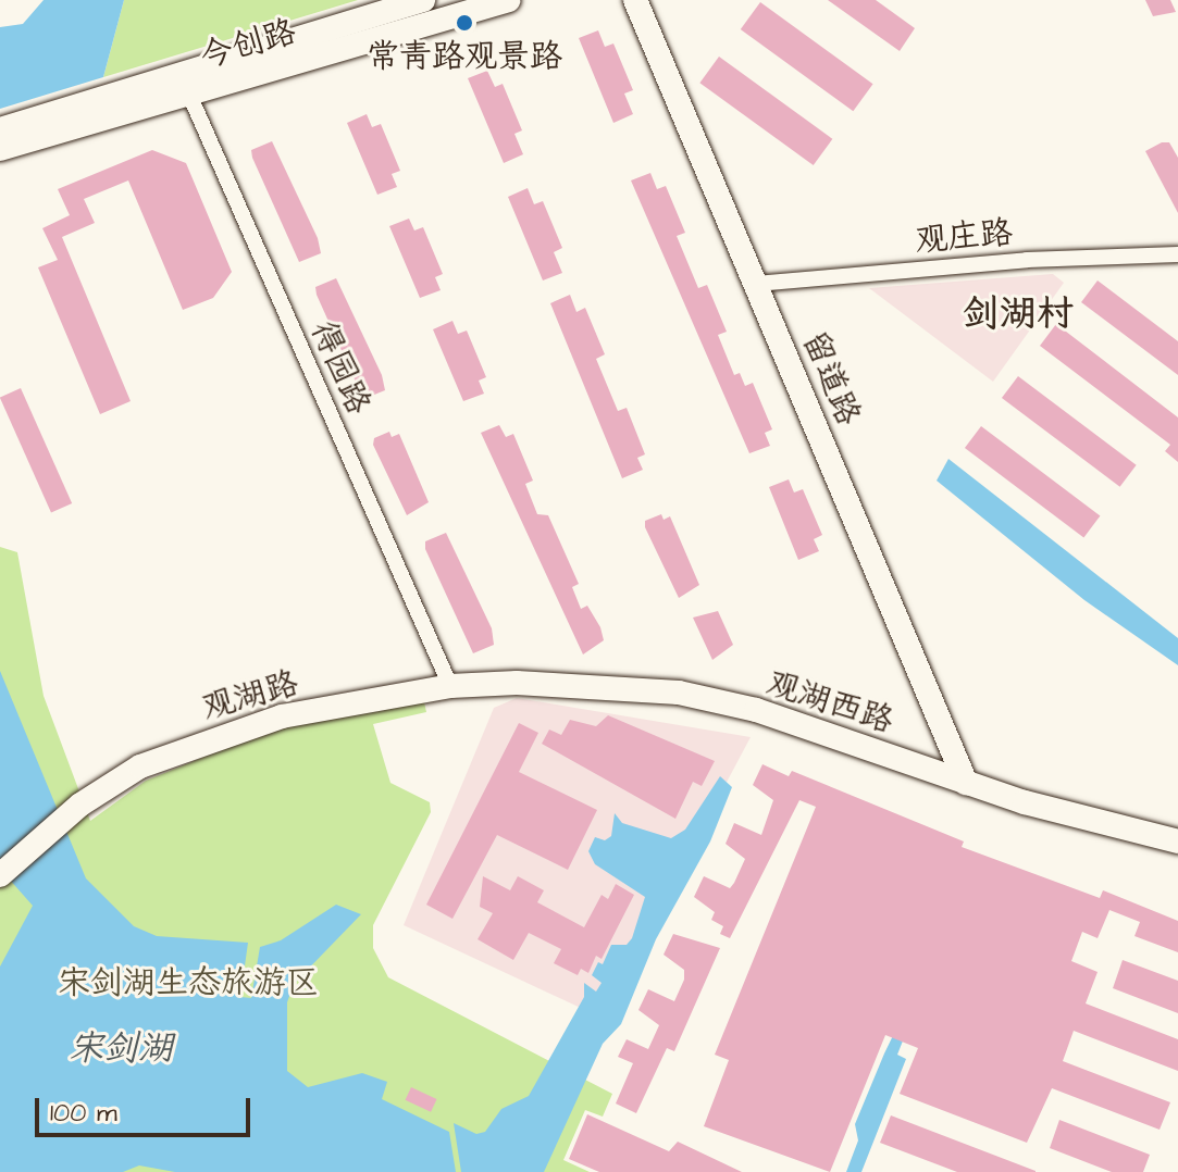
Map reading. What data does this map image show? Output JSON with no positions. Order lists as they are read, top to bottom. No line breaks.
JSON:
{"streets":{"street":["今创路","观庄路","得园路","留道路","观湖路","观湖西路"]},"crossings":[["今创路","得园路"],["观庄路","留道路"],["得园路","观湖路"],["得园路","观湖西路"],["留道路","观湖西路"],["观湖路","观湖西路"]],"districts":["剑湖村"],"water":["宋剑湖"],"parks":["宋剑湖生态旅游区"],"places":["常青路观景路"],"scale_bar":"100 m"}
